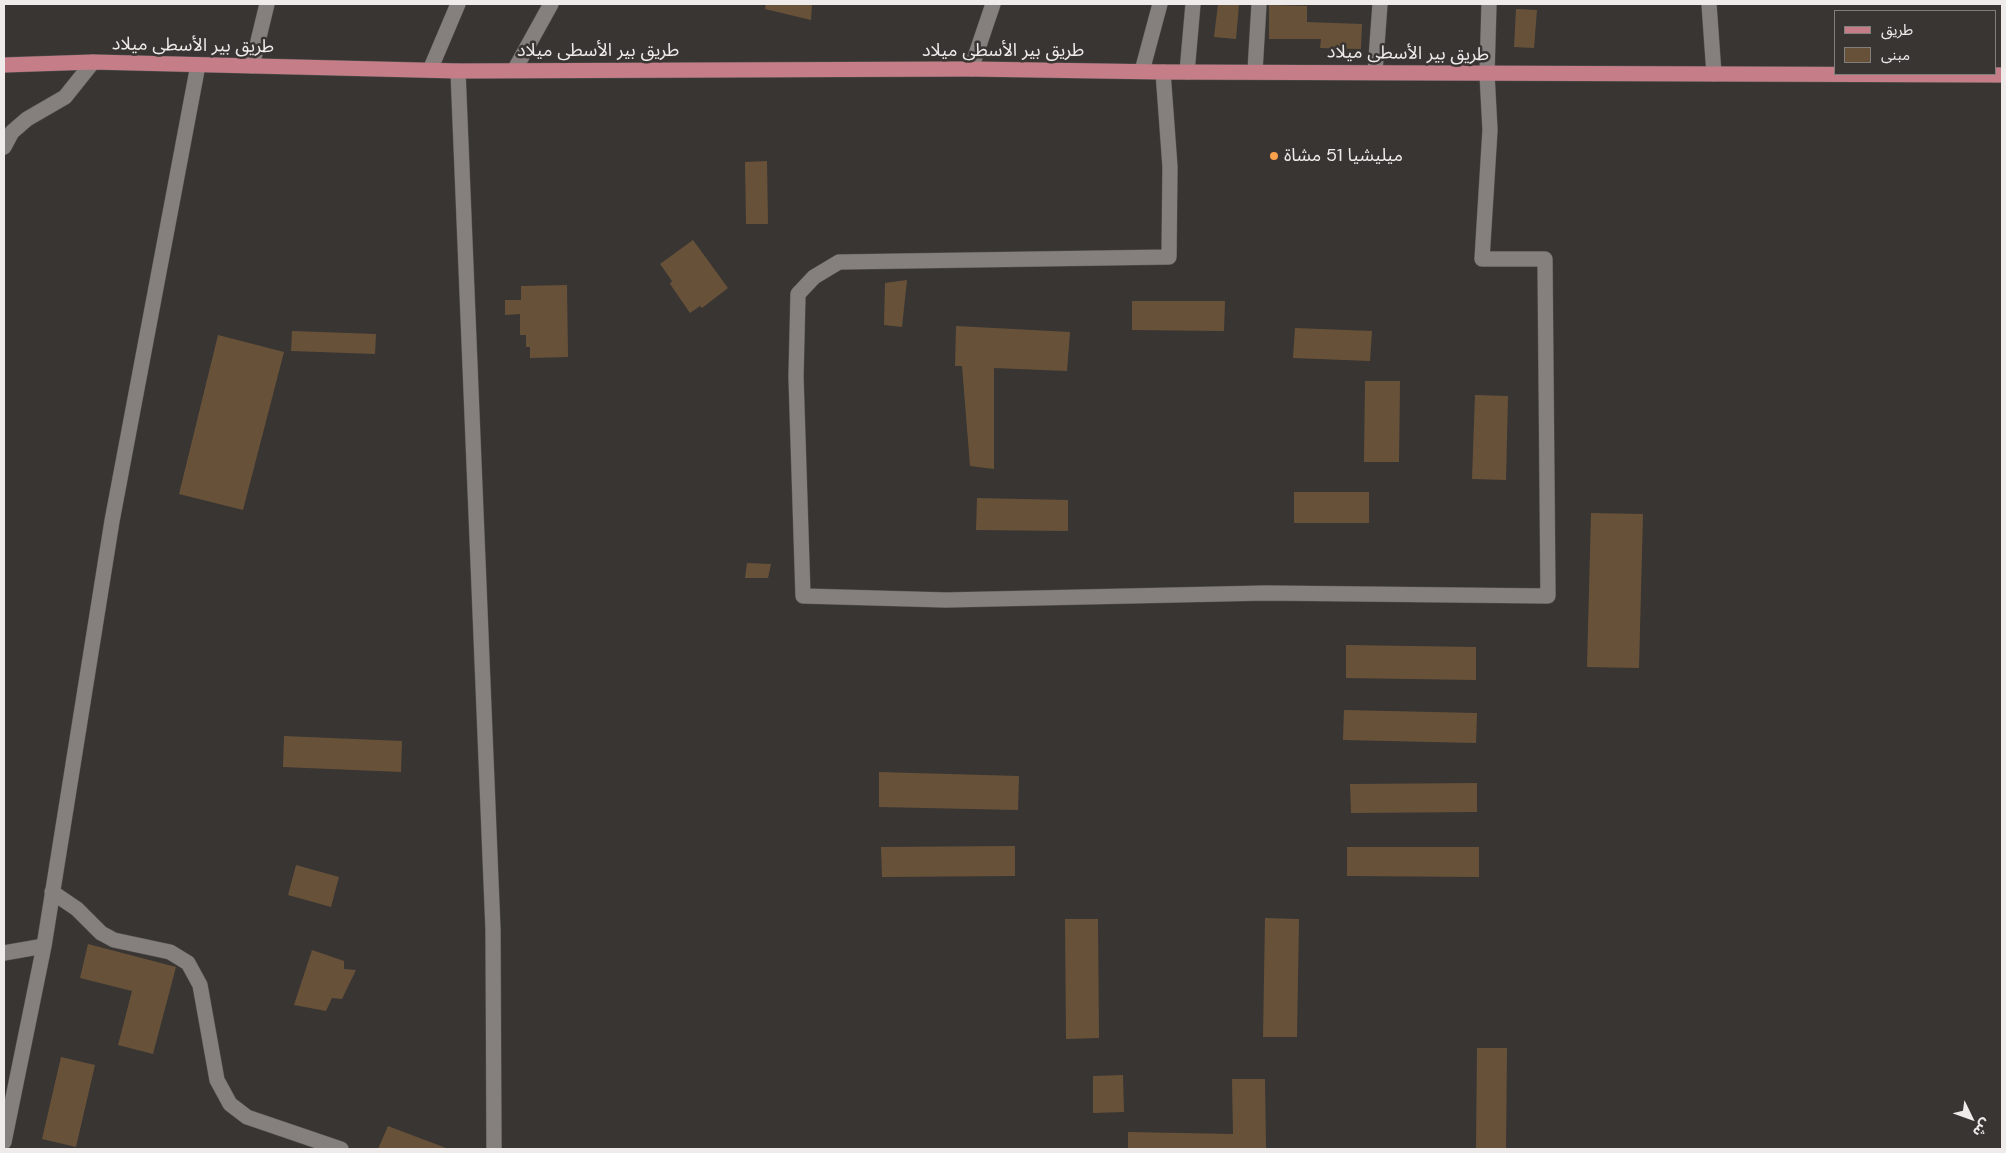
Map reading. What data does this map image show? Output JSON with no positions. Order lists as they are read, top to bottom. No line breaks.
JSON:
{"streets":{"main road":["طريق بير الأسطى ميلاد"]},"places":["ميليشيا 51 مشاة"],"legend":["طريق","مبنى"],"north":"bottom right"}
